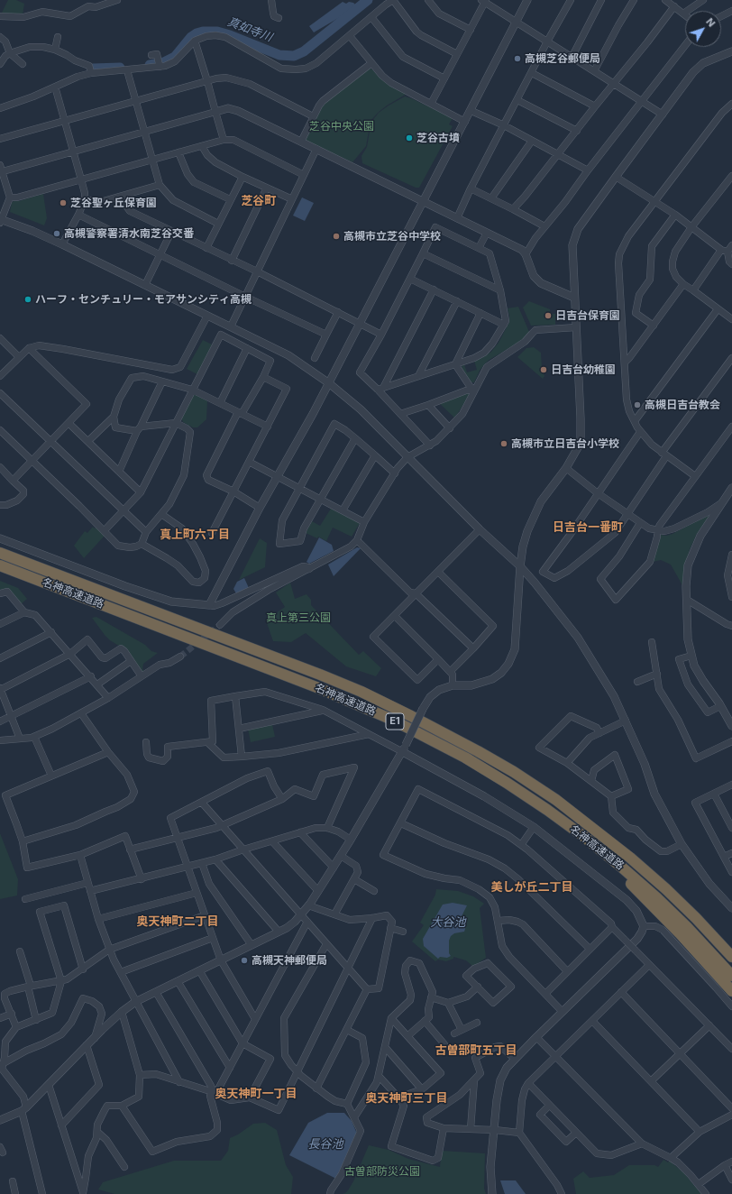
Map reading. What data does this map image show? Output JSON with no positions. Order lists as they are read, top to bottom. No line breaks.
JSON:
{"streets":{"highway":["名神高速道路","E1"]},"districts":["芝谷町","日吉台一番町","真上町六丁目","美しが丘二丁目","奥天神町二丁目","古曽部町五丁目","奥天神町一丁目","奥天神町三丁目"],"water":["真如寺川","大谷池","長谷池"],"parks":["芝谷中央公園","真上第三公園","古曽部防災公園"],"places":["高槻芝谷郵便局","芝谷古墳","芝谷聖ヶ丘保育園","高槻警察署清水南芝谷交番","高槻市立芝谷中学校","ハーフ・センチュリー・モアサンシティ高槻","日吉台保育園","日吉台幼稚園","高槻日吉台教会","高槻市立日吉台小学校","高槻天神郵便局"],"north":"top right"}
